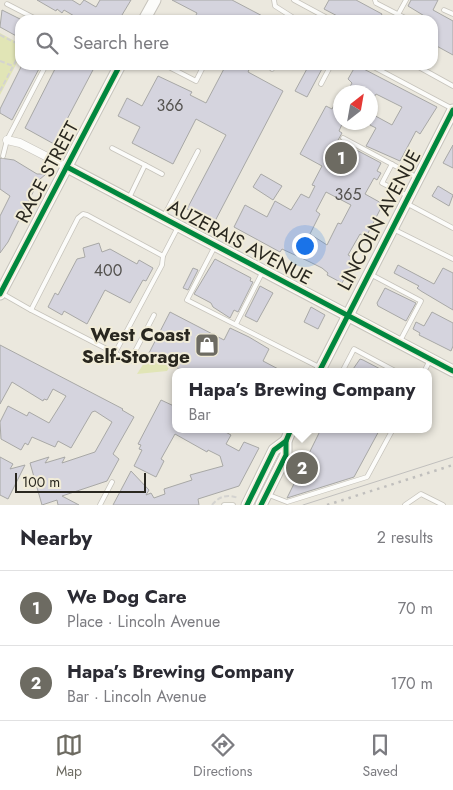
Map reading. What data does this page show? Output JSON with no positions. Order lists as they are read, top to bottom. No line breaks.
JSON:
{"streets":{"main road":["RACE STREET","LINCOLN AVENUE","AUZERAIS AVENUE"]},"crossings":[["RACE STREET","AUZERAIS AVENUE"],["LINCOLN AVENUE","AUZERAIS AVENUE"]],"places":{"shop":["West Coast Self-Storage"]},"house_numbers":["366","365","400"],"scale_bar":"100 m","north":"top right","page":{"search":"Search here","pins":["1","2"],"popup":["Hapa’s Brewing Company","Bar"],"scale":"100 m","heading":["Nearby","2 results"],"list":[{"mark":"1","name":"We Dog Care","note":"Place · Lincoln Avenue","value":"70 m"},{"mark":"2","name":"Hapa’s Brewing Company","note":"Bar · Lincoln Avenue","value":"170 m"}],"nav":["Map","Directions","Saved"]}}
